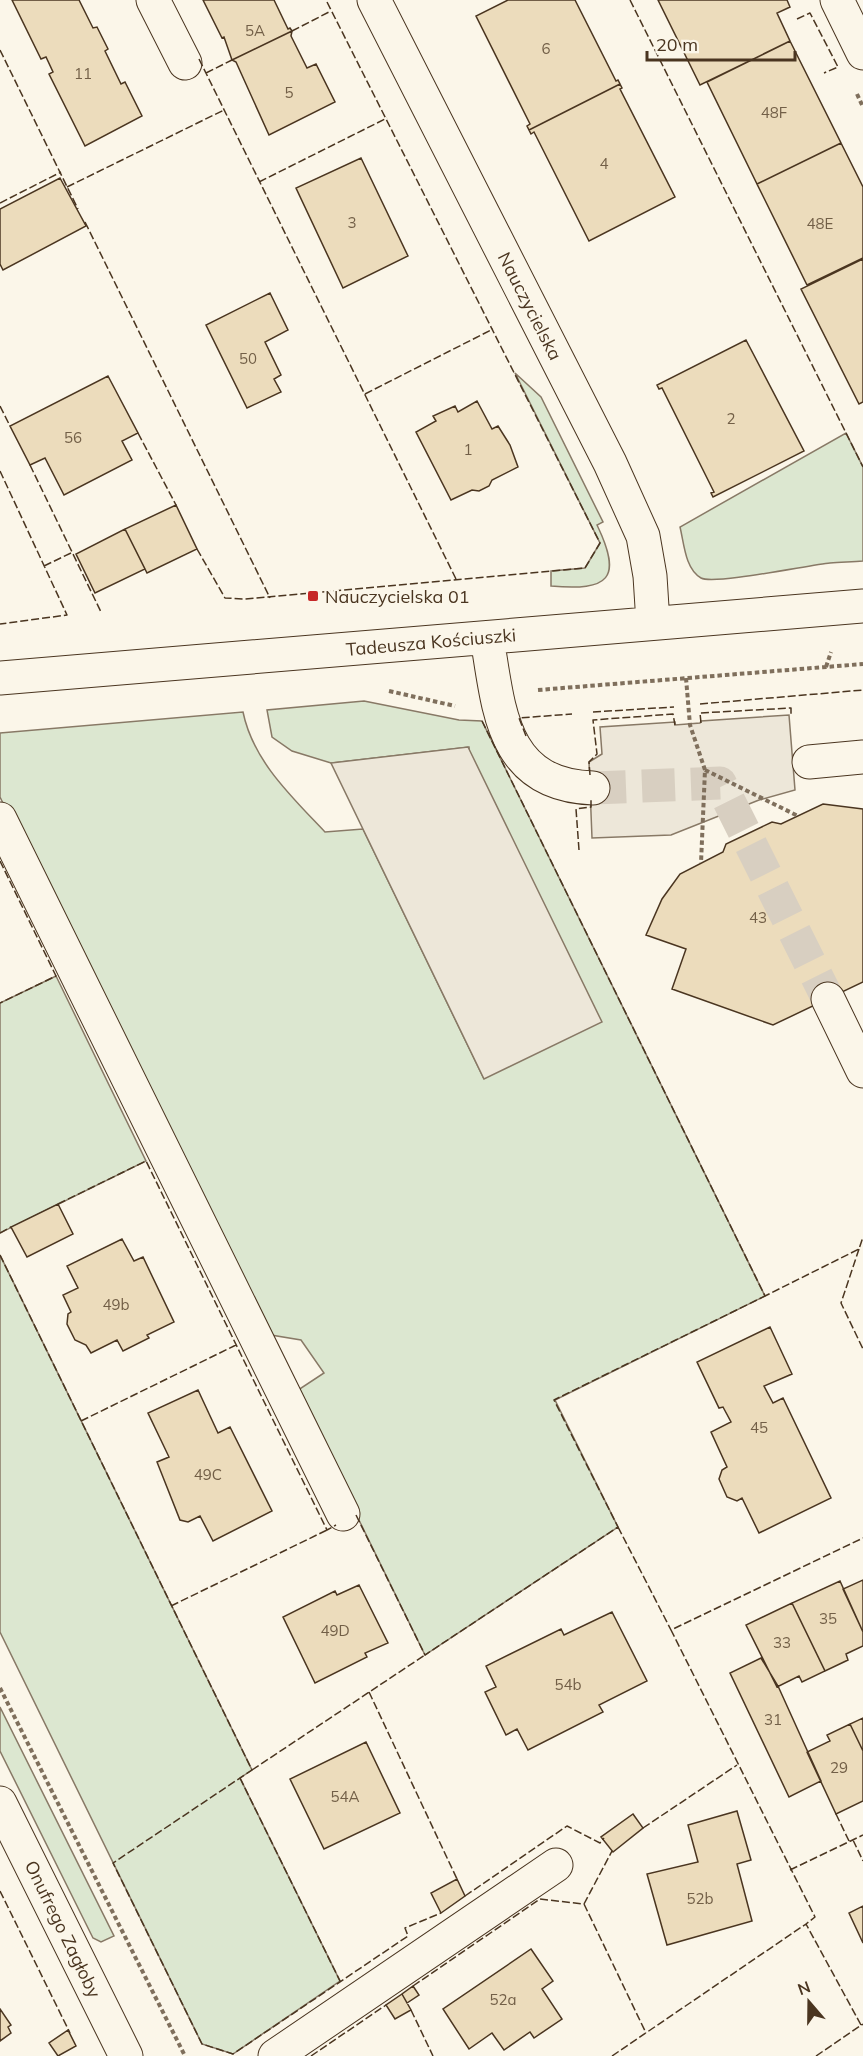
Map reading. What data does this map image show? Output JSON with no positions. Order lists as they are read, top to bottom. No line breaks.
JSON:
{"streets":{"street":["Nauczycielska","Tadeusza Kościuszki","Onufrego Zagłoby"]},"crossings":[["Nauczycielska","Tadeusza Kościuszki"]],"places":{"transit":["Nauczycielska 01"]},"house_numbers":["5A","6","11","5","48F","4","3","48E","50","2","56","1","43","49b","45","49C","35","49D","33","54b","31","29","54A","52b","52a"],"scale_bar":"20 m","north":"top"}
